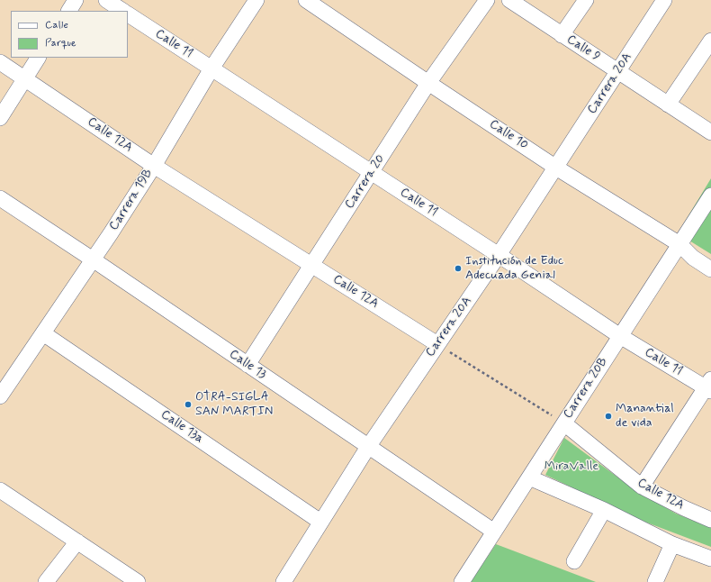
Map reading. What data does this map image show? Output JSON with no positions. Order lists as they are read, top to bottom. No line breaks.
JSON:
{"streets":{"street":["Calle 11","Calle 9","Carrera 20A","Calle 12A","Calle 10","Carrera 20","Carrera 19B","Calle 13","Carrera 20B","Calle 13a"]},"crossings":[["Calle 11","Carrera 20A"],["Calle 11","Carrera 20"],["Calle 11","Carrera 19B"],["Calle 11","Carrera 20B"],["Calle 9","Carrera 20A"],["Carrera 20A","Calle 12A"],["Carrera 20A","Calle 10"],["Carrera 20A","Calle 13"],["Carrera 20A","Calle 13a"],["Calle 12A","Carrera 20"],["Calle 12A","Carrera 19B"],["Calle 12A","Carrera 20B"],["Calle 10","Carrera 20"],["Calle 10","Carrera 20B"],["Carrera 20","Calle 13"],["Carrera 19B","Calle 13"],["Carrera 19B","Calle 13a"],["Calle 13","Carrera 20B"]],"parks":["MiraValle"],"places":["Institución de Educ Adecuada Genial","OTRA-SIGLA SAN MARTIN","Manantial de vida"],"legend":["Calle","Parque"]}
